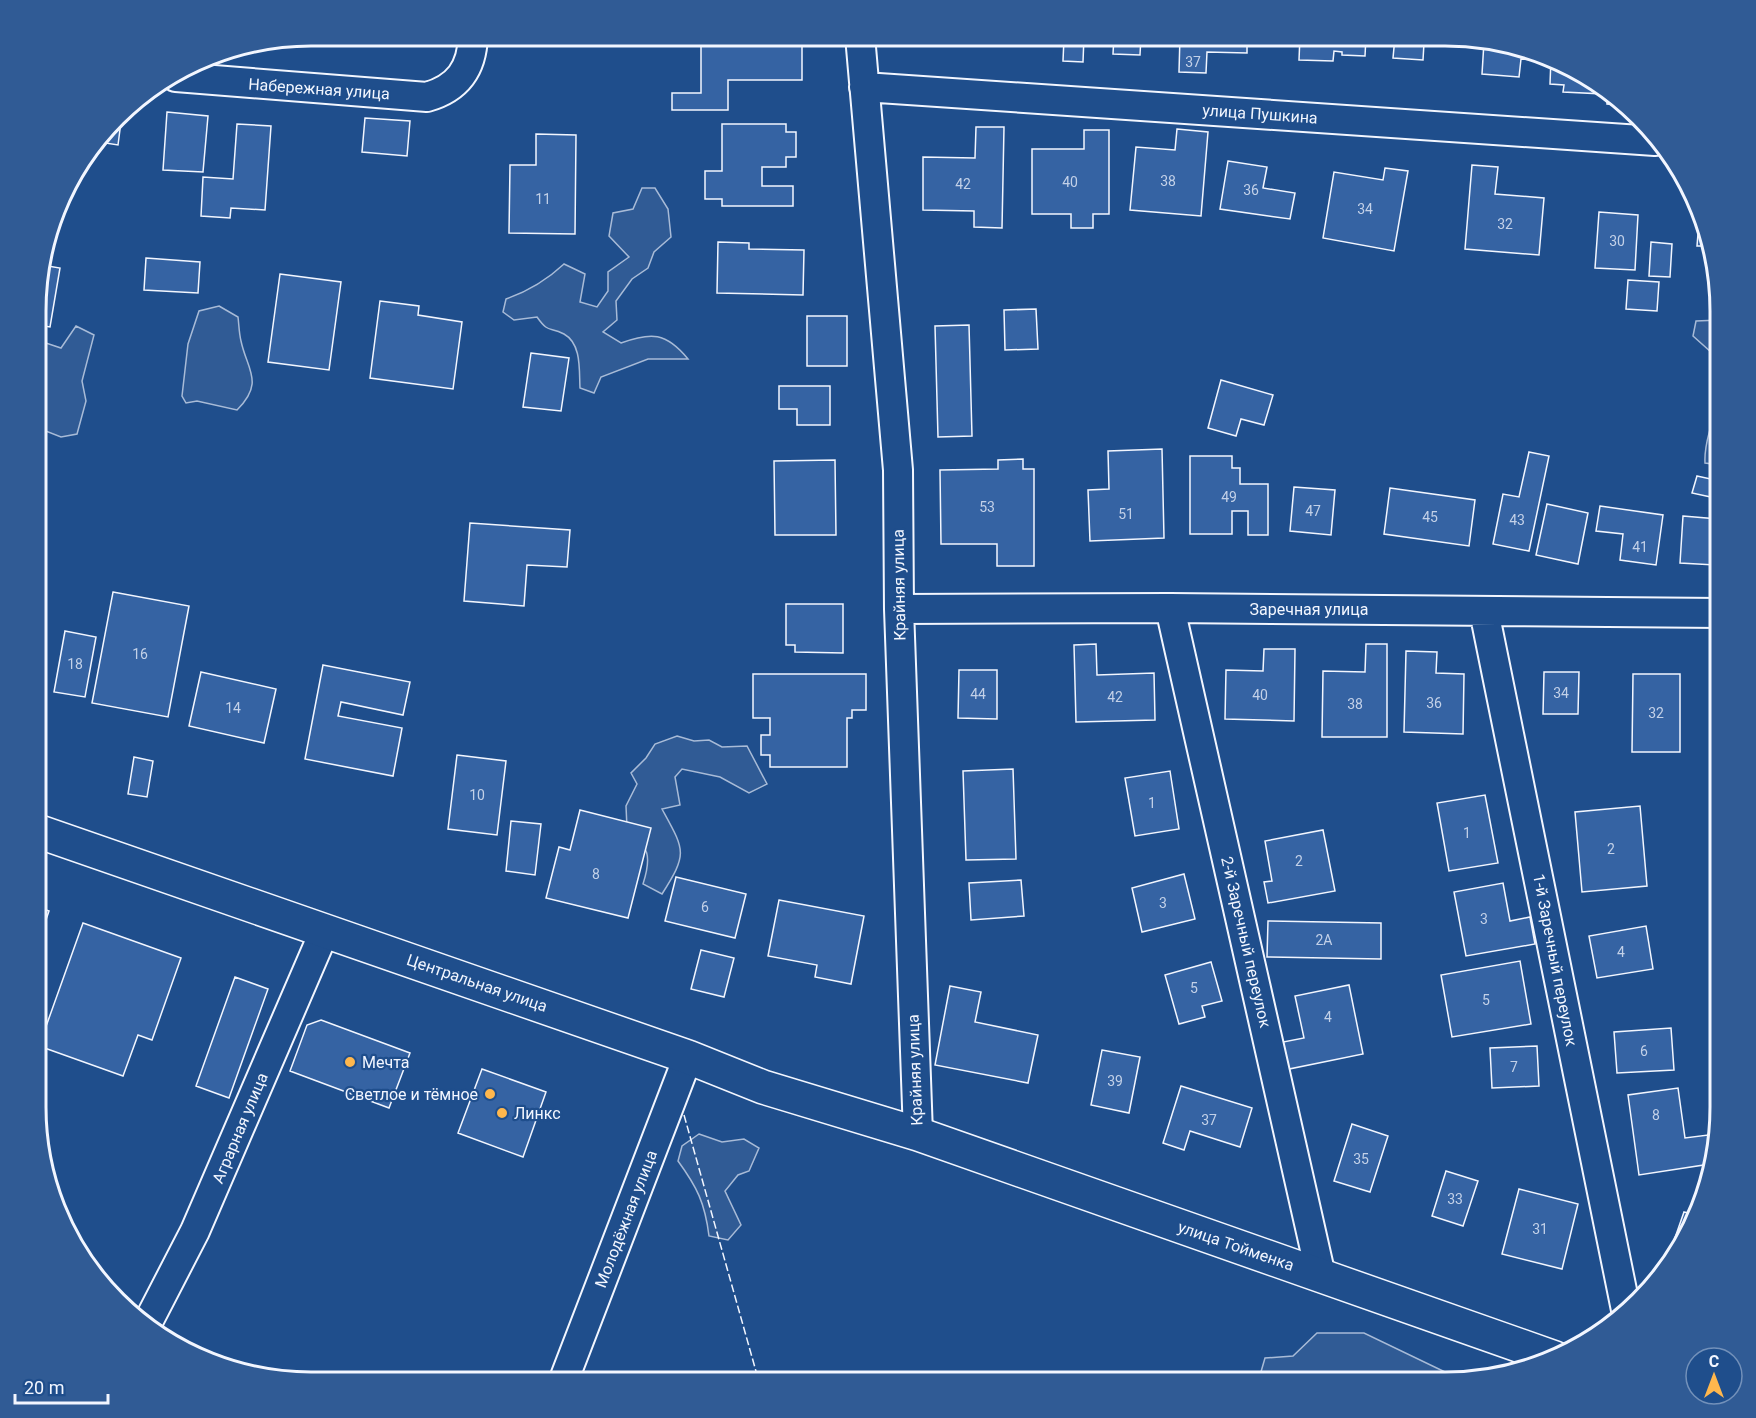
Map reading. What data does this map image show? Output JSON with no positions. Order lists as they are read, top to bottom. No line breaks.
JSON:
{"streets":{"street":["Набережная улица","улица Пушкина","Крайняя улица","Заречная улица","2-й Заречный переулок","1-й Заречный переулок","Центральная улица","Аграрная улица","Молодёжная улица","улица Тойменка"]},"crossings":[["улица Пушкина","Крайняя улица"],["Крайняя улица","Заречная улица"],["Крайняя улица","Центральная улица"],["Крайняя улица","улица Тойменка"],["Заречная улица","2-й Заречный переулок"],["Заречная улица","1-й Заречный переулок"],["2-й Заречный переулок","улица Тойменка"],["Центральная улица","Аграрная улица"],["Центральная улица","Молодёжная улица"],["Центральная улица","улица Тойменка"]],"places":["Мечта","Светлое и тёмное","Линкс"],"house_numbers":["37","38","40","42","36","11","34","32","30","49","53","47","51","45","43","41","16","18","34","44","40","42","36","38","14","32","10","1","1","2","2","8","3","6","3","2А","4","5","5","4","6","7","39","8","37","35","33","31"],"scale_bar":"20 m","north":"top"}
